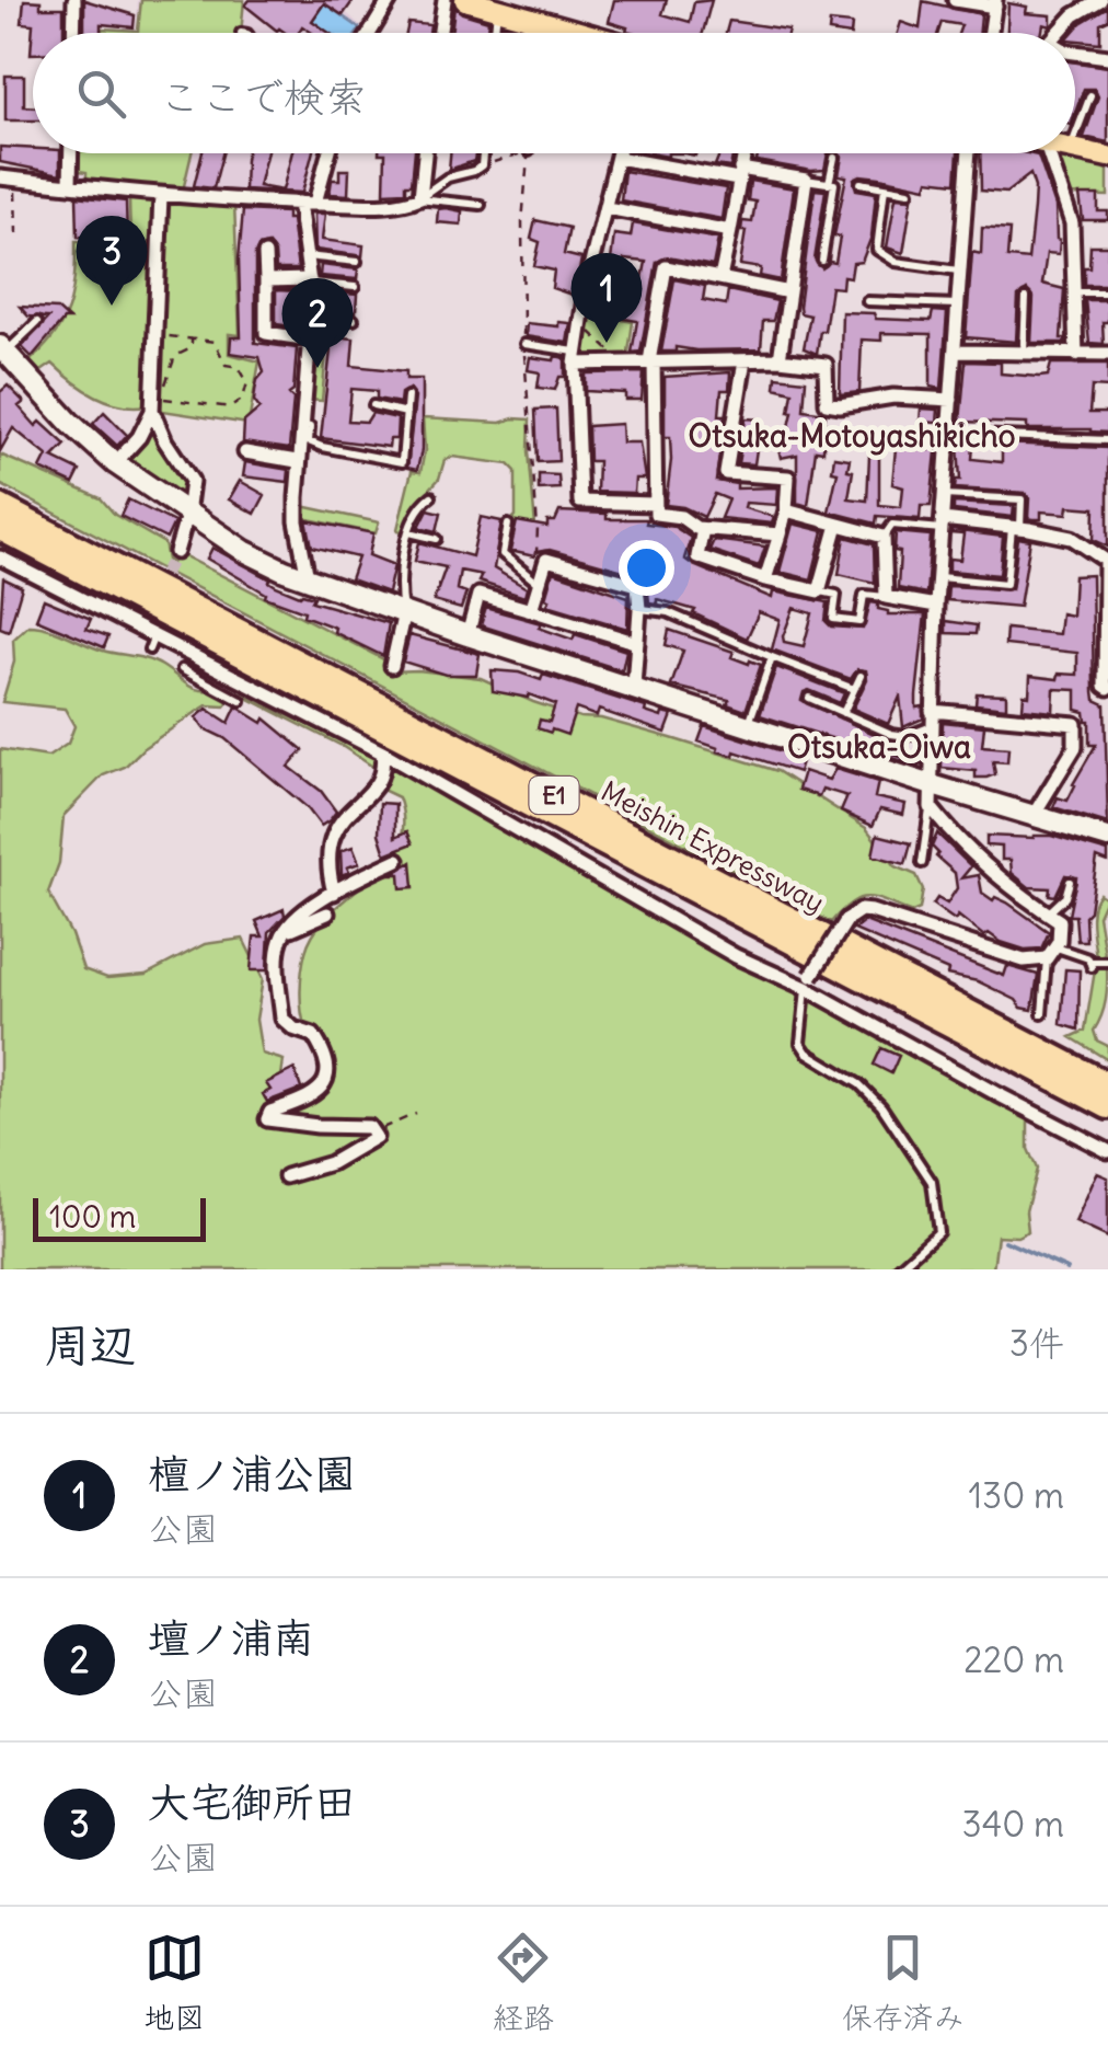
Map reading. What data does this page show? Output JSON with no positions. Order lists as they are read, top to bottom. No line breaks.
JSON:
{"streets":{"highway":["E1","Meishin Expressway"]},"districts":["Otsuka-Motoyashikicho","Otsuka-Oiwa"],"scale_bar":"100 m","page":{"search":"ここで検索","pins":["3","1","2"],"scale":"100 m","heading":["周辺","3件"],"list":[{"mark":"1","name":"檀ノ浦公園","note":"公園","value":"130 m"},{"mark":"2","name":"壇ノ浦南","note":"公園","value":"220 m"},{"mark":"3","name":"大宅御所田","note":"公園","value":"340 m"}],"nav":["地図","経路","保存済み"]}}
